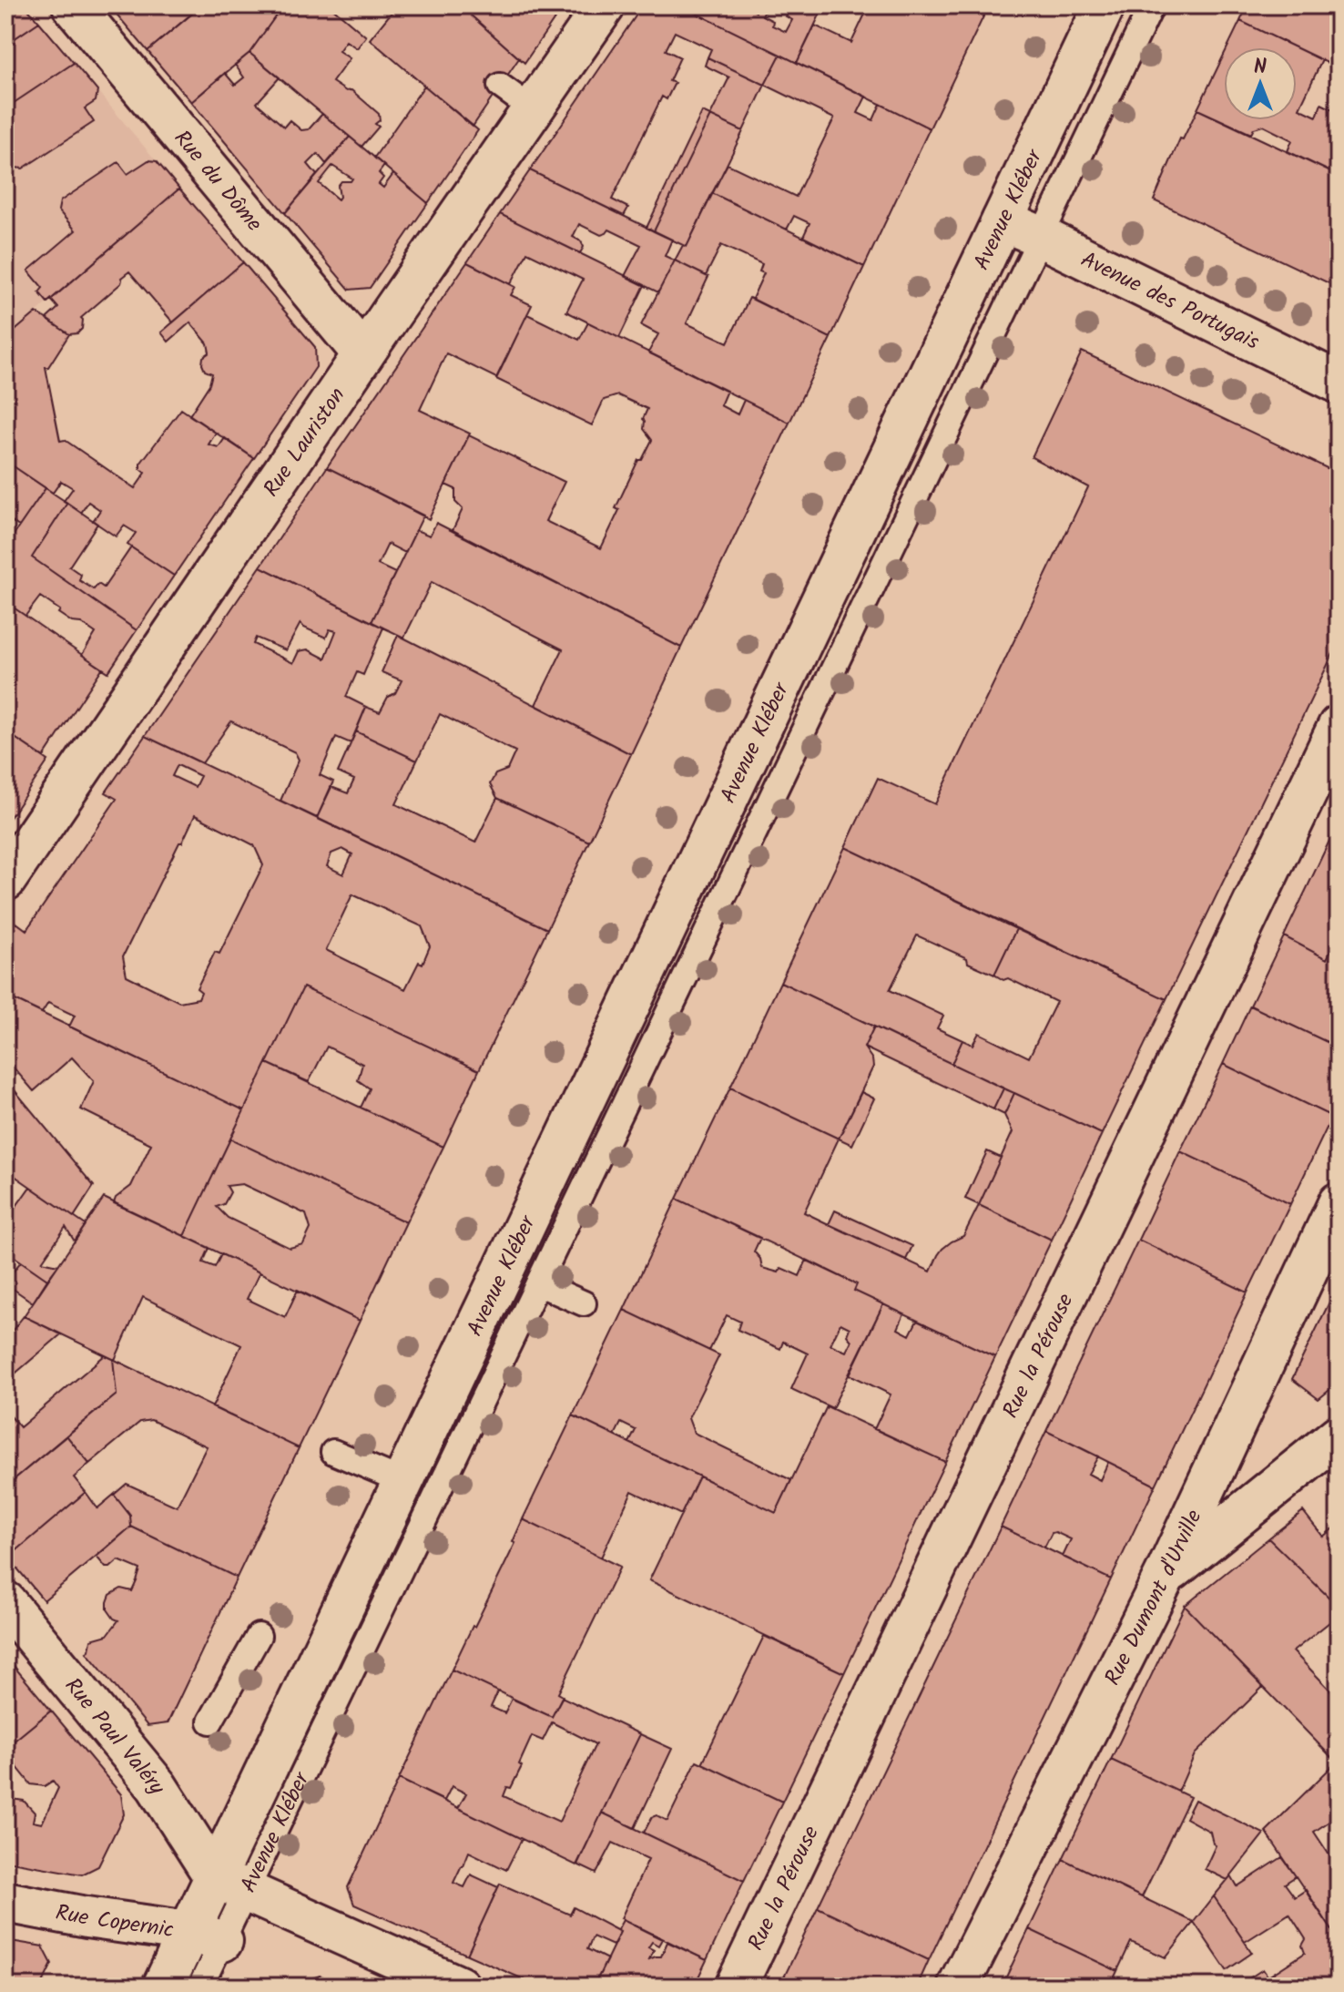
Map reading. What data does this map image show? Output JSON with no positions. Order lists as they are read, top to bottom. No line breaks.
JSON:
{"streets":{"street":["Rue du Dôme","Avenue Kléber","Avenue des Portugais","Rue Lauriston","Rue la Pérouse","Rue Dumont d'Urville","Rue Paul Valéry","Rue Copernic"]},"crossings":[["Rue du Dôme","Rue Lauriston"],["Avenue Kléber","Avenue des Portugais"],["Avenue Kléber","Rue Paul Valéry"],["Avenue Kléber","Rue Copernic"]],"north":"top"}
